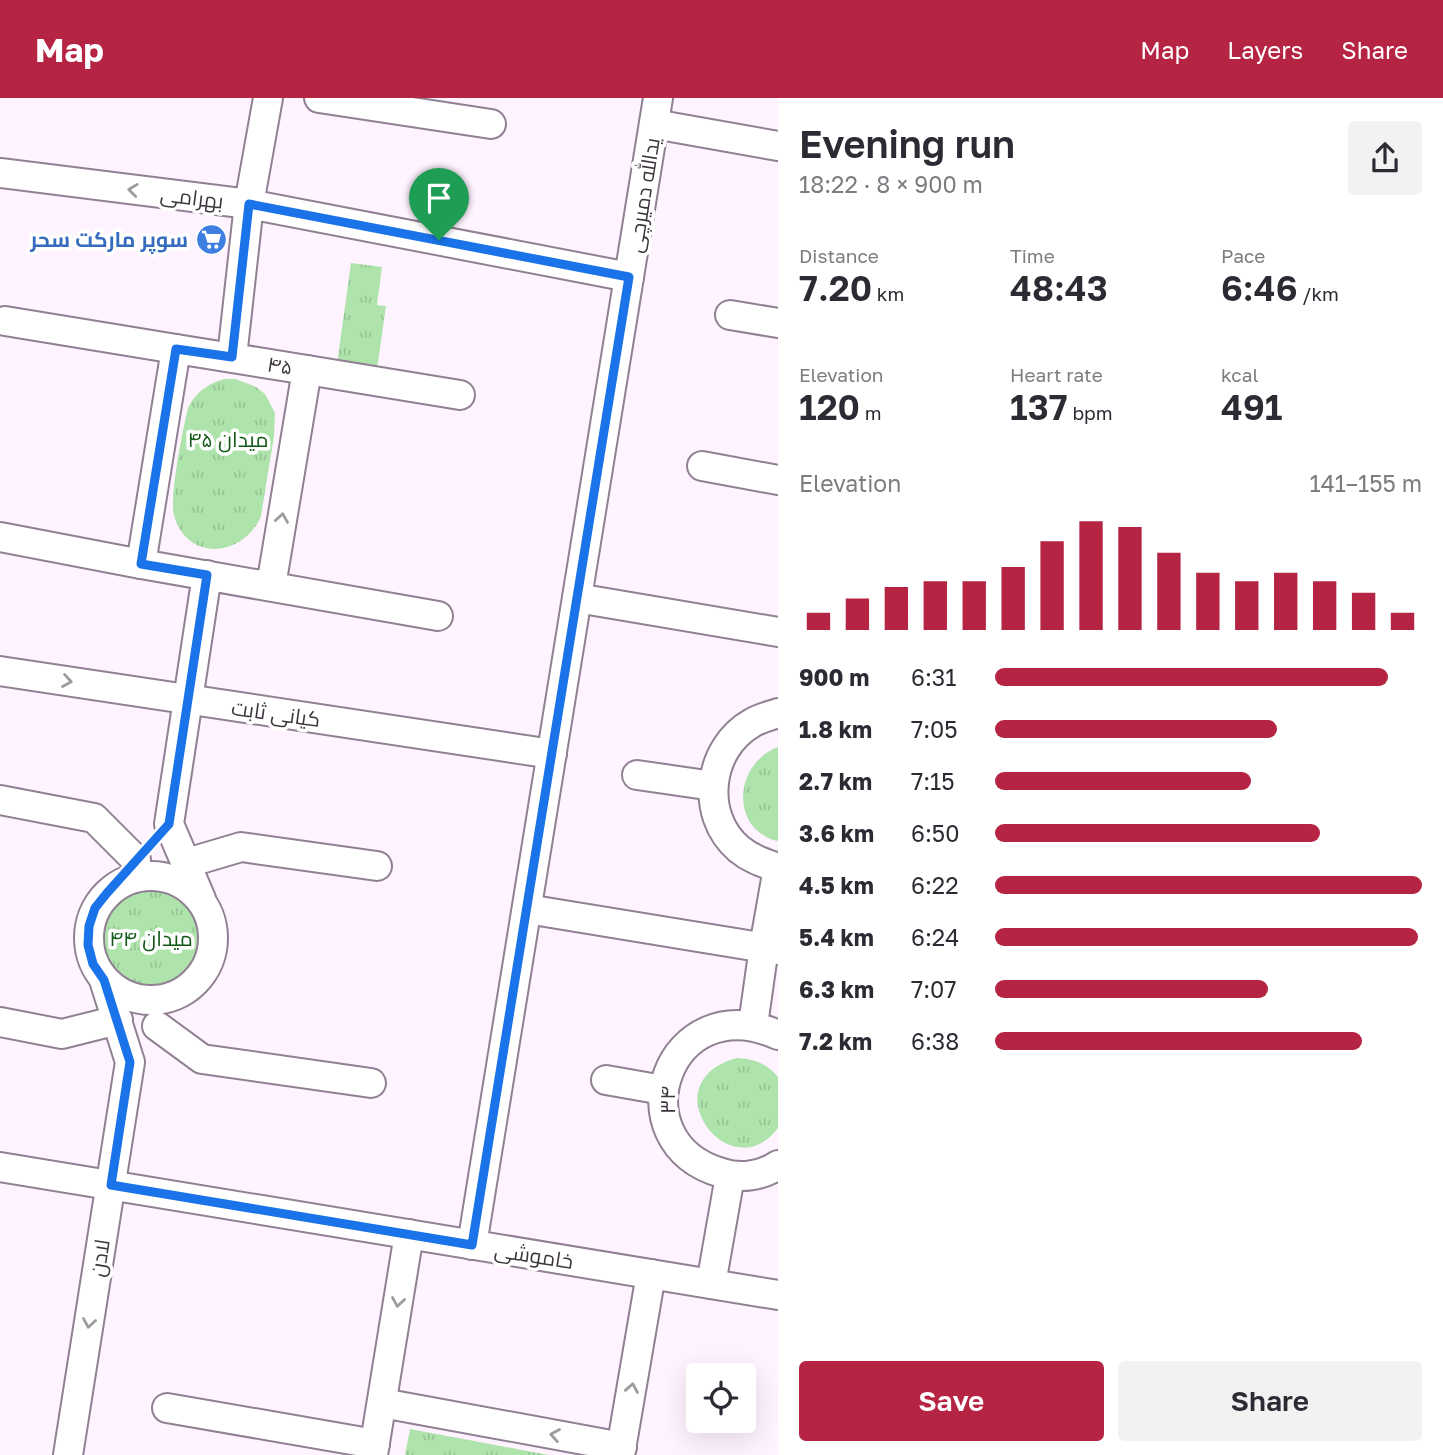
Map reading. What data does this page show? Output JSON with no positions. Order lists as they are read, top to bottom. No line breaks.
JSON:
{"streets":{"street":["یدالله دمیرچی","بهرامی","۴۵","کیانی ثابت","۳۴","خاموشی","لادن"]},"crossings":[["یدالله دمیرچی","بهرامی"],["یدالله دمیرچی","کیانی ثابت"],["یدالله دمیرچی","خاموشی"],["خاموشی","لادن"]],"one_way":["بهرامی","لادن"],"parks":["میدان ۴۵","میدان ۴۴"],"places":{"supermarket":["سوپر مارکت سحر"]},"page":{"header":"Map","nav":["Map","Layers","Share"],"heading":["Evening run","18:22 · 8 × 900 m"],"stats":[["Distance","7.20 km"],["Time","48:43"],["Pace","6:46 /km"],["Elevation","120 m"],["Heart rate","137 bpm"],["kcal","491"]],"chart":["Elevation","141–155 m"],"list":[{"name":"900 m","note":"6:31"},{"name":"1.8 km","note":"7:05"},{"name":"2.7 km","note":"7:15"},{"name":"3.6 km","note":"6:50"},{"name":"4.5 km","note":"6:22"},{"name":"5.4 km","note":"6:24"},{"name":"6.3 km","note":"7:07"},{"name":"7.2 km","note":"6:38"}],"buttons":["Save","Share"]}}
